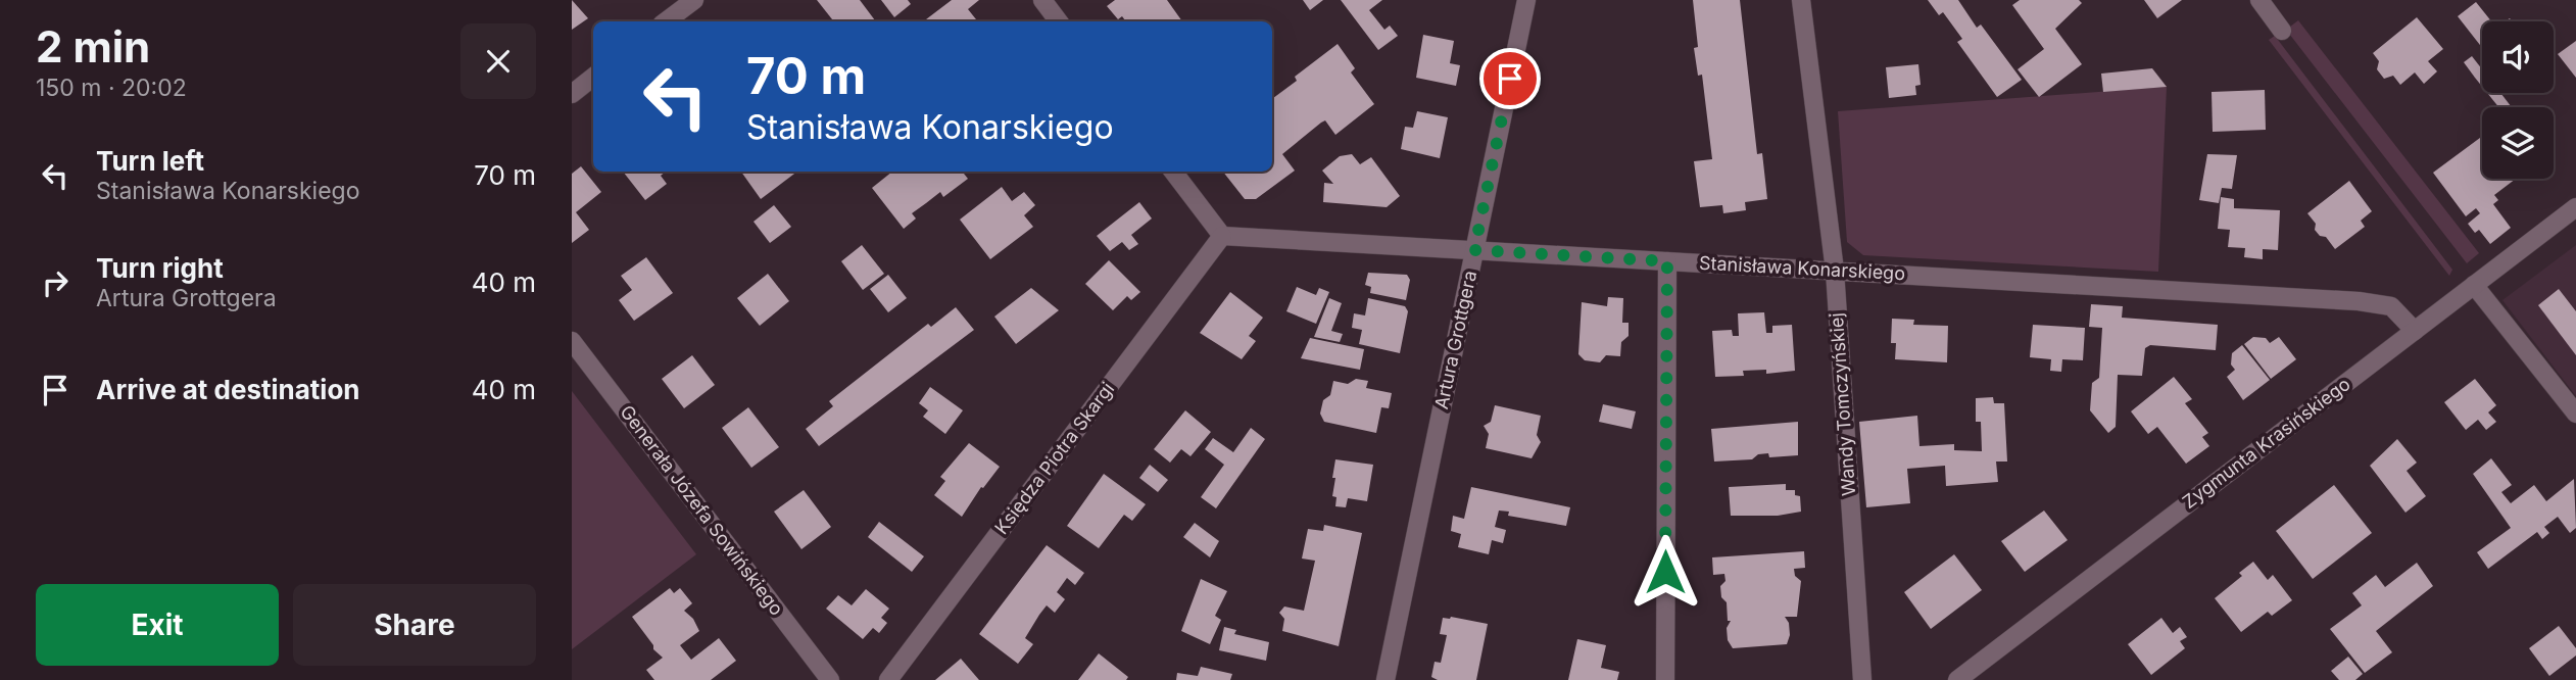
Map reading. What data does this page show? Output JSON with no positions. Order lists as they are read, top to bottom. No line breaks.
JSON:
{"streets":{"street":["Stanisława Konarskiego","Artura Grottgera","Wandy Tomczyńskiej","Zygmunta Krasińskiego","Księdza Piotra Skargi","Generała Józefa Sowińskiego"]},"crossings":[["Stanisława Konarskiego","Artura Grottgera"],["Stanisława Konarskiego","Wandy Tomczyńskiej"],["Stanisława Konarskiego","Zygmunta Krasińskiego"],["Stanisława Konarskiego","Księdza Piotra Skargi"]],"page":{"heading":["2 min","150 m · 20:02"],"turn":["70 m","Stanisława Konarskiego"],"list":[{"name":"Turn left","note":"Stanisława Konarskiego","value":"70 m"},{"name":"Turn right","note":"Artura Grottgera","value":"40 m"},{"name":"Arrive at destination","value":"40 m"}],"buttons":["Exit","Share"]}}
